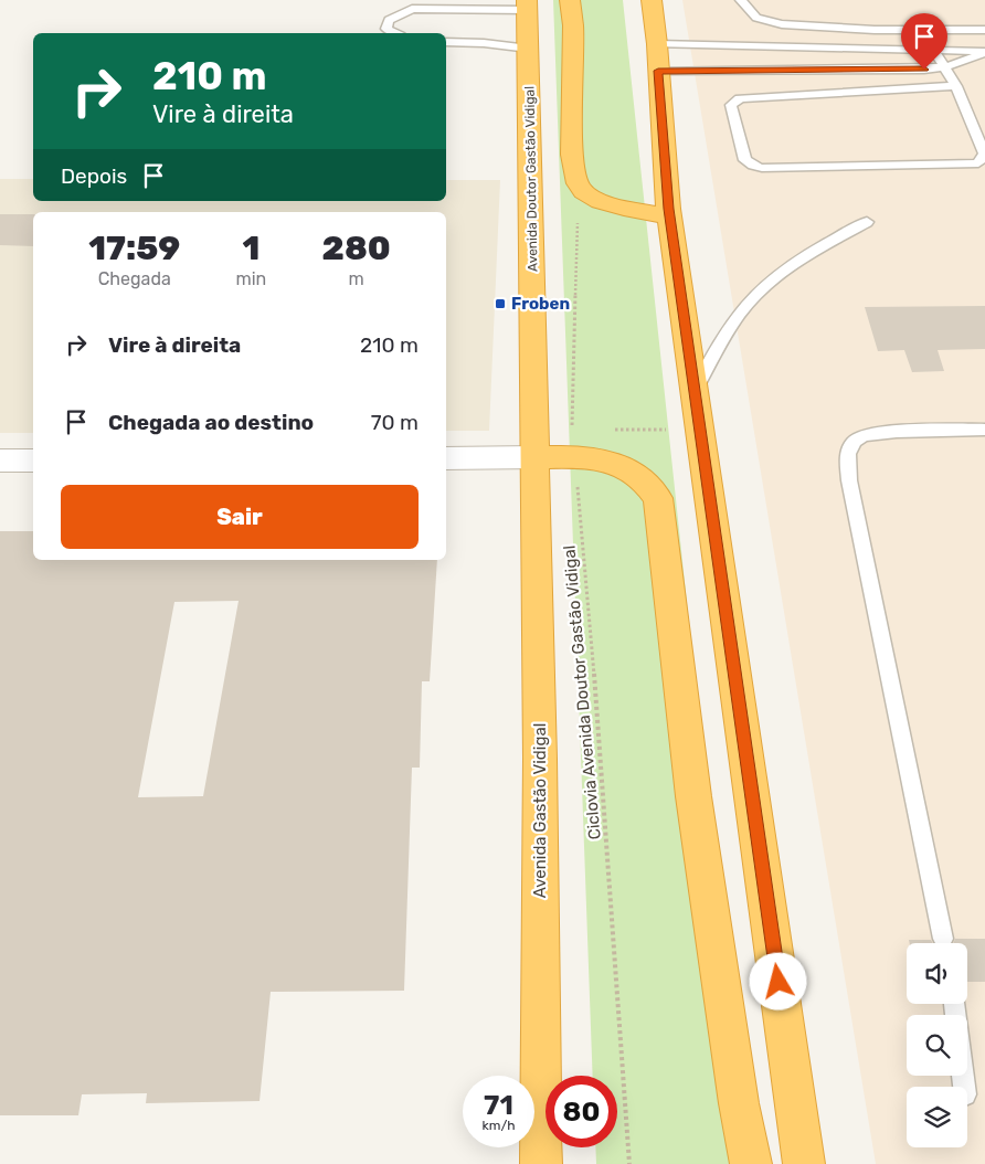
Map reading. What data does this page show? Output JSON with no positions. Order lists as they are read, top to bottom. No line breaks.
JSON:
{"streets":{"highway":["Avenida Doutor Gastão Vidigal","Avenida Gastão Vidigal"],"path":["Ciclovia Avenida Doutor Gastão Vidigal"]},"crossings":[["Avenida Doutor Gastão Vidigal","Avenida Gastão Vidigal"]],"places":{"transit":["Froben"]},"page":{"turn":["210 m","Vire à direita"],"then":"Depois","eta":["17:59","Chegada","1","min","280","m"],"list":[{"name":"Vire à direita","value":"210 m"},{"name":"Chegada ao destino","value":"70 m"}],"buttons":"Sair","speed":"71 km/h","limit":"80"}}
